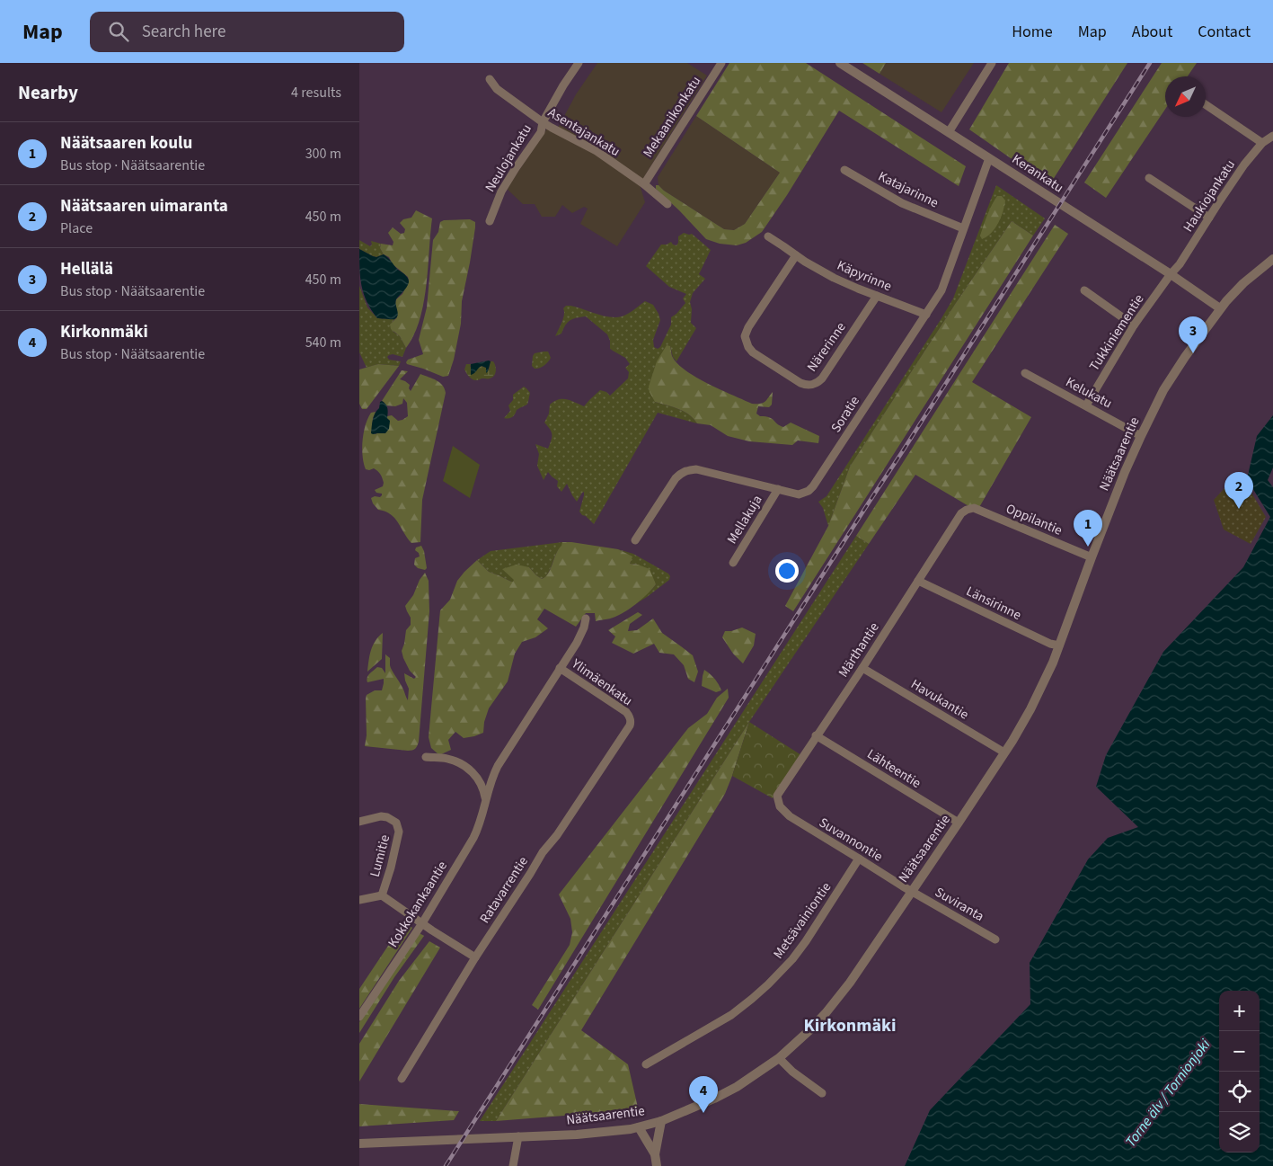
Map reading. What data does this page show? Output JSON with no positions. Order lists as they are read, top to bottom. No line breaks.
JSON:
{"streets":{"street":["Mekaanikonkatu","Asentajankatu","Neulojankatu","Kerankatu","Katajarinne","Haukiojankatu","Käpyrinne","Tukkiniementie","Närerinne","Kelukatu","Soratie","Näätsaarentie","Mellakuja","Oppilantie","Länsirinne","Märthantie","Ylimäenkatu","Havukantie","Lähteentie","Suvannontie","Lumitie","Ratavarrentie","Kokkokankaantie","Suviranta","Metsävainiontie"]},"crossings":[["Mekaanikonkatu","Asentajankatu"],["Asentajankatu","Neulojankatu"],["Kerankatu","Haukiojankatu"],["Kerankatu","Tukkiniementie"],["Kerankatu","Soratie"],["Kerankatu","Näätsaarentie"],["Katajarinne","Soratie"],["Haukiojankatu","Tukkiniementie"],["Käpyrinne","Närerinne"],["Käpyrinne","Soratie"],["Tukkiniementie","Kelukatu"],["Kelukatu","Näätsaarentie"],["Soratie","Mellakuja"],["Näätsaarentie","Oppilantie"],["Näätsaarentie","Länsirinne"],["Näätsaarentie","Havukantie"],["Näätsaarentie","Lähteentie"],["Näätsaarentie","Suvannontie"],["Näätsaarentie","Suviranta"],["Oppilantie","Märthantie"],["Länsirinne","Märthantie"],["Märthantie","Havukantie"],["Märthantie","Lähteentie"],["Märthantie","Suvannontie"],["Ylimäenkatu","Ratavarrentie"],["Ylimäenkatu","Kokkokankaantie"],["Suvannontie","Suviranta"],["Suvannontie","Metsävainiontie"]],"districts":["Kirkonmäki"],"water":["Torne älv / Tornionjoki"],"north":"bottom left","page":{"header":"Map","search":"Search here","nav":["Home","Map","About","Contact"],"heading":["Nearby","4 results"],"list":[{"mark":"1","name":"Näätsaaren koulu","note":"Bus stop · Näätsaarentie","value":"300 m"},{"mark":"2","name":"Näätsaaren uimaranta","note":"Place","value":"450 m"},{"mark":"3","name":"Hellälä","note":"Bus stop · Näätsaarentie","value":"450 m"},{"mark":"4","name":"Kirkonmäki","note":"Bus stop · Näätsaarentie","value":"540 m"}],"pins":["3","2","1","4"],"map_buttons":["+","−"]}}
